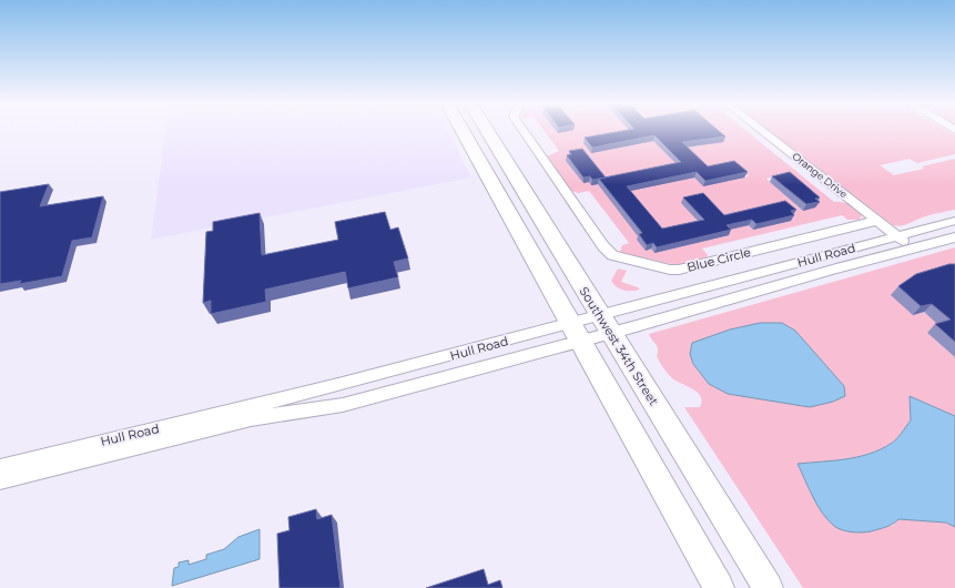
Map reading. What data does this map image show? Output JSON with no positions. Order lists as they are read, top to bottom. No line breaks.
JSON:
{"streets":{"main road":["Southwest 34th Street"],"street":["Orange Drive","Hull Road","Blue Circle"]},"crossings":[["Orange Drive","Hull Road"],["Orange Drive","Blue Circle"],["Hull Road","Southwest 34th Street"]]}
